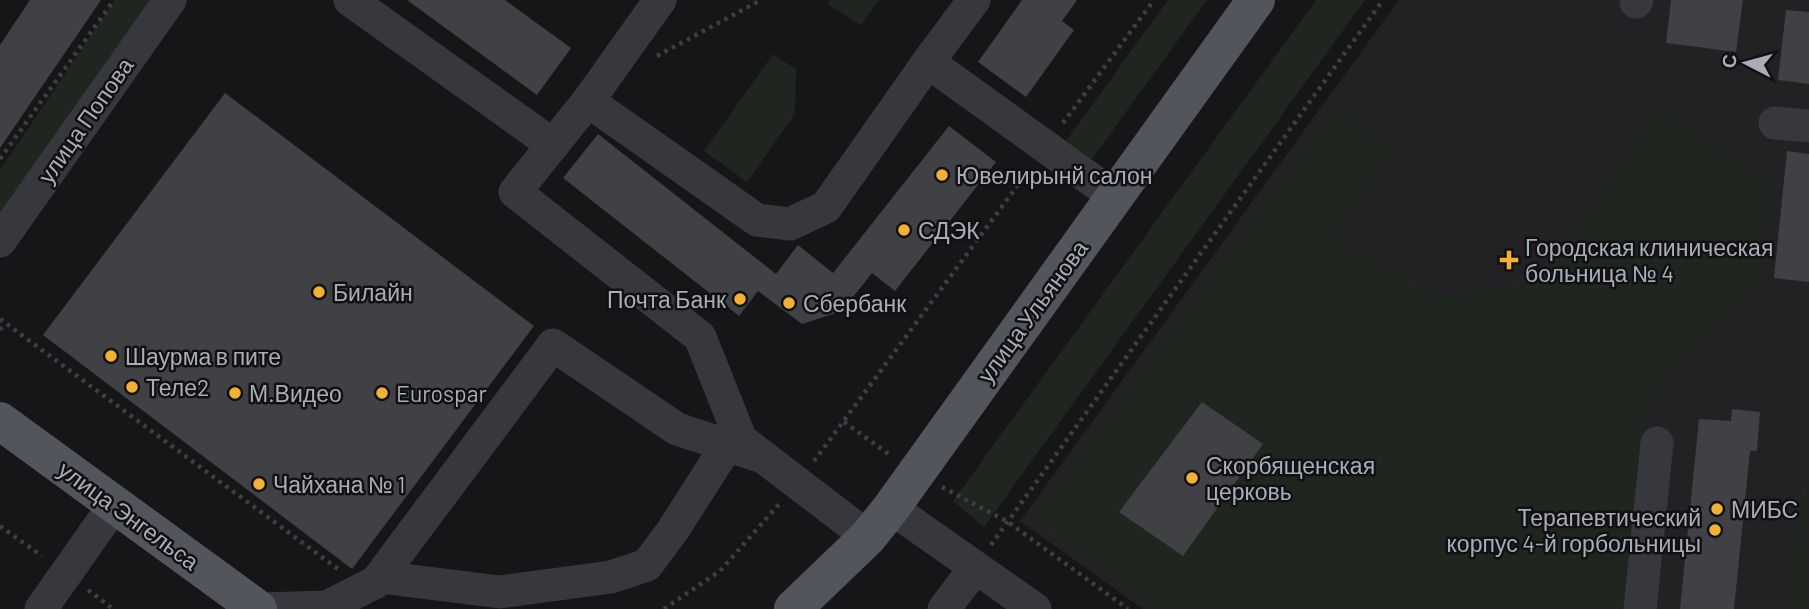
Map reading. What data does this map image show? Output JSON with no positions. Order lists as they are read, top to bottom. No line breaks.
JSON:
{"streets":{"main road":["улица Ульянова","улица Энгельса"],"street":["улица Попова"]},"places":{"other":["Ювелирынй салон","СДЭК","Билайн","Почта Банк","Сбербанк","Шаурма в пите","Теле2","М.Видео","Eurospar","Скорбященская церковь","Чайхана № 1","МИБС","Терапевтический корпус 4-й горбольницы"],"health":["Городская клиническая больница № 4"]},"north":"left"}
